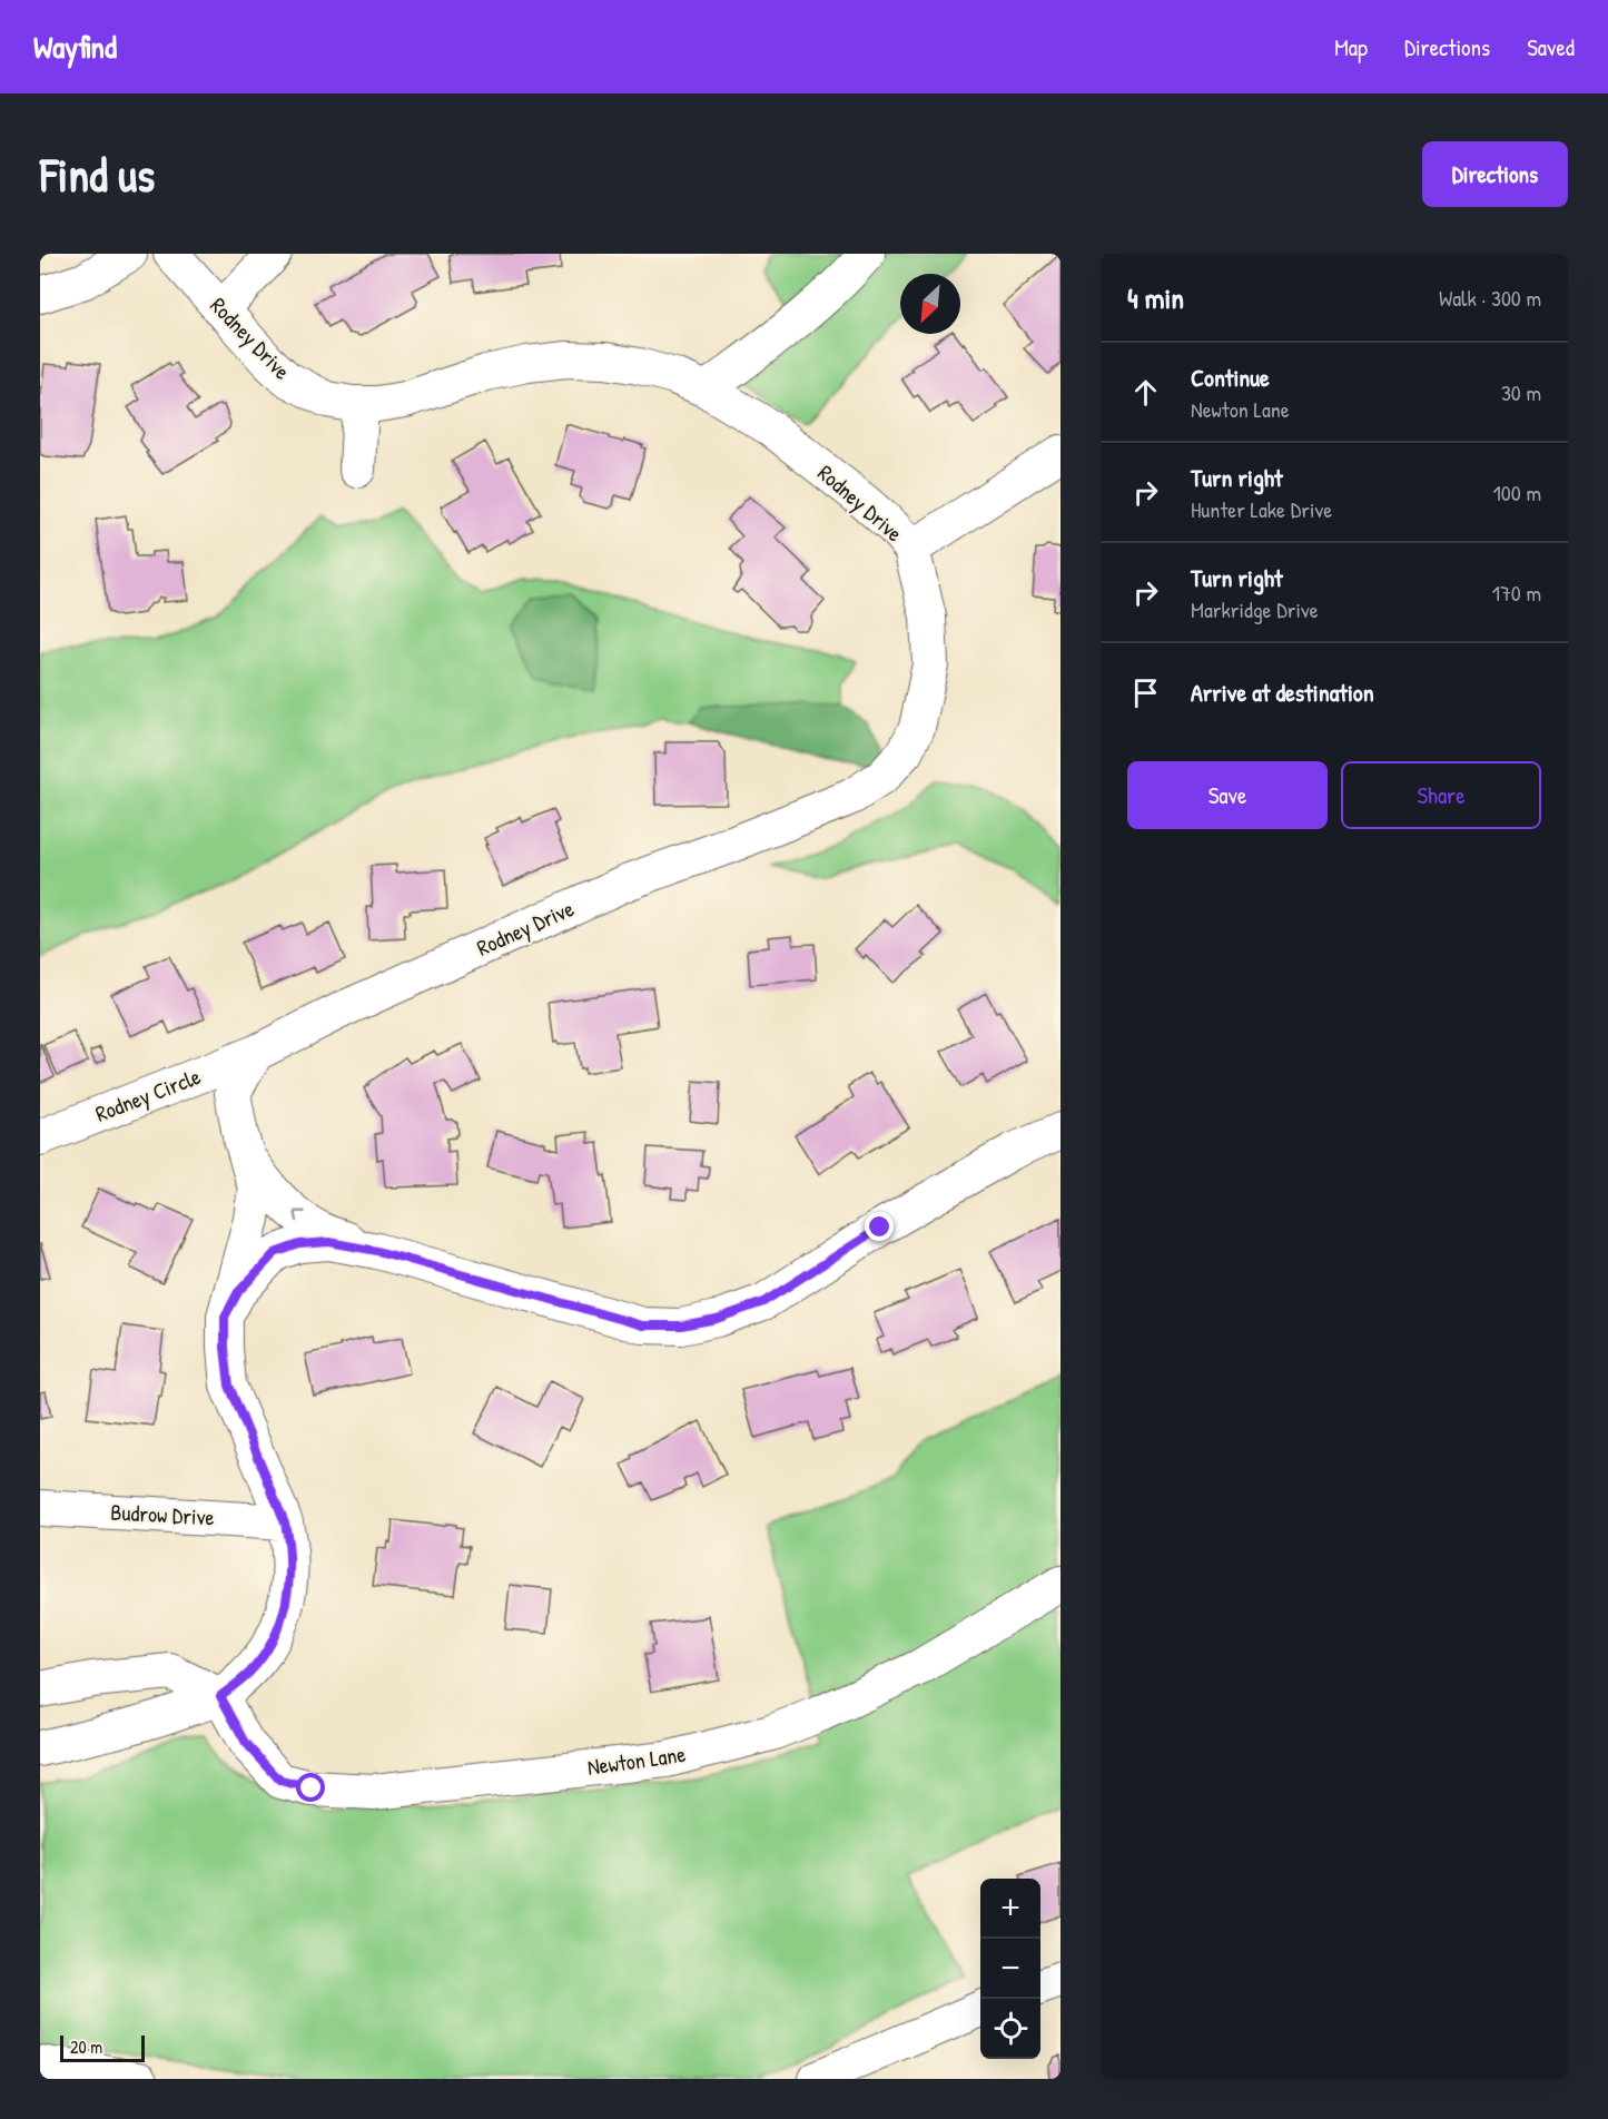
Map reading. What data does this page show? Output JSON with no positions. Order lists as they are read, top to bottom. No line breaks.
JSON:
{"streets":{"street":["Rodney Drive","Rodney Circle","Budrow Drive","Newton Lane"]},"crossings":[["Rodney Drive","Rodney Circle"]],"scale_bar":"20 m","north":"bottom left","page":{"header":"Wayfind","nav":["Map","Directions","Saved"],"buttons":["Directions",["Save","Share"]],"title":"Find us","heading":["4 min","Walk · 300 m"],"list":[["Continue","Newton Lane","30 m"],["Turn right","Hunter Lake Drive","100 m"],["Turn right","Markridge Drive","170 m"],"Arrive at destination"],"map_buttons":["+","−"],"scale":"20 m"}}
